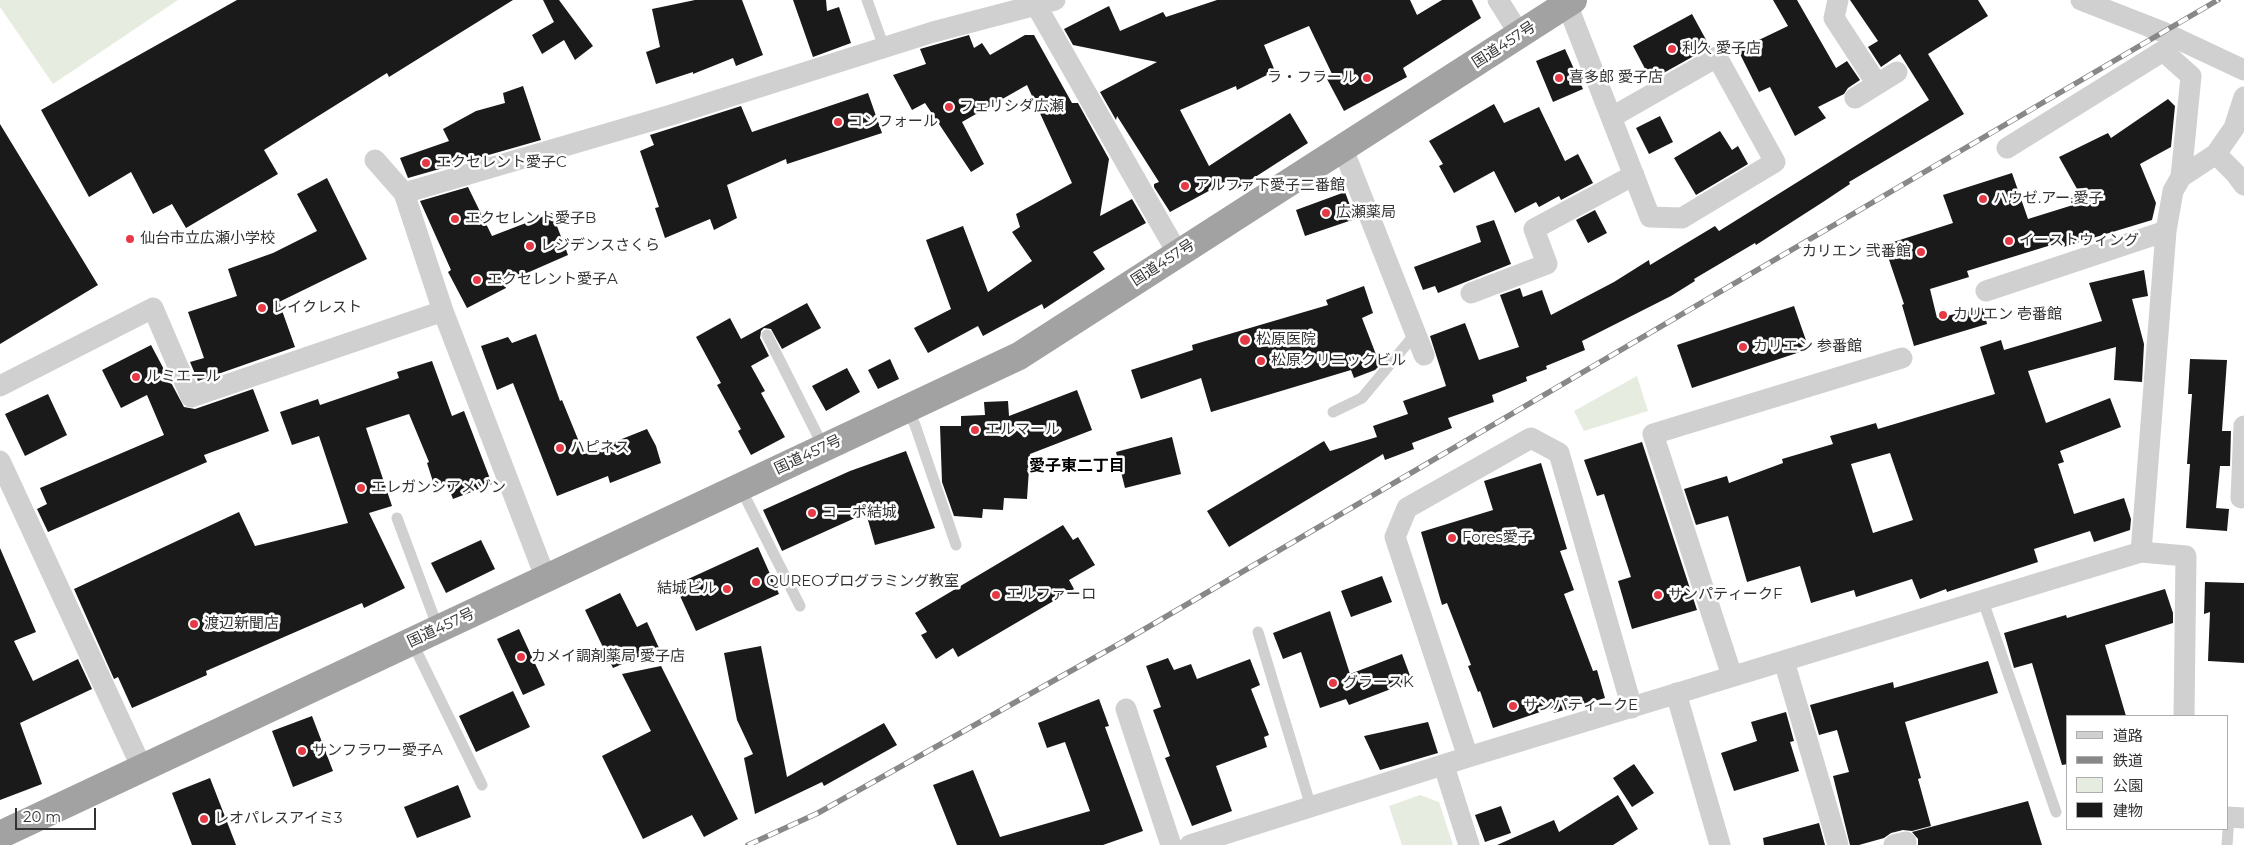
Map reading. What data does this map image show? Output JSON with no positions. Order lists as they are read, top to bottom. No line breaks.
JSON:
{"streets":{"highway":["国道457号"]},"districts":["愛子東二丁目"],"places":["利久 愛子店","ラ・フラール","喜多郎 愛子店","フェリシダ広瀬","コンフォール","エクセレント愛子C","アルファ下愛子二番館","ハウゼ.アー.愛子","広瀬薬局","エクセレント愛子B","仙台市立広瀬小学校","イーストウィング","レジデンスさくら","カリエン 弐番館","エクセレント愛子A","レイクレスト","カリエン 壱番館","松原医院","カリエン 参番館","松原クリニックビル","ルミエール","エルマール","ハピネス","エレガンシアメゾン","コーポ結城","Fores愛子","QUREOプログラミング教室","結城ビル","エルファーロ","サンパティークF","渡辺新聞店","カメイ調剤薬局 愛子店","グラースK","サンパティークE","サンフラワー愛子A","レオパレスアイミ3"],"legend":["道路","鉄道","公園","建物"],"scale_bar":"20 m"}
